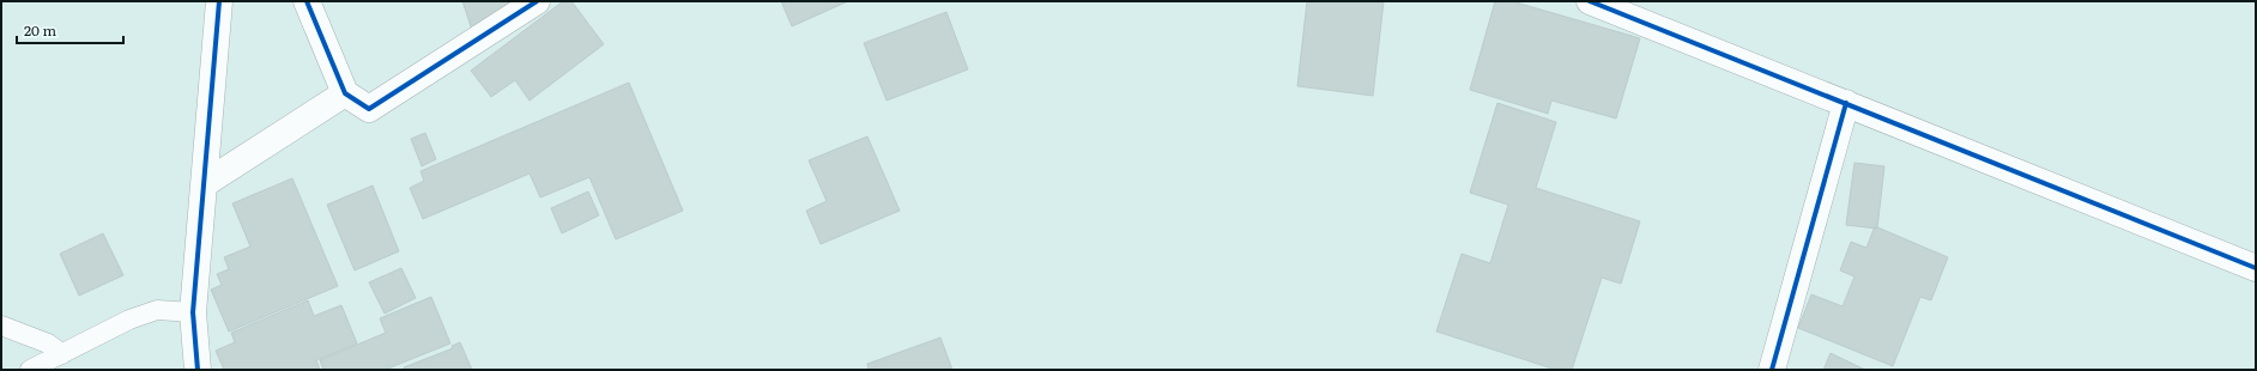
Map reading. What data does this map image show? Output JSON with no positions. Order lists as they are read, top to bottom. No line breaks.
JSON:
{"scale_bar":"20 m"}
